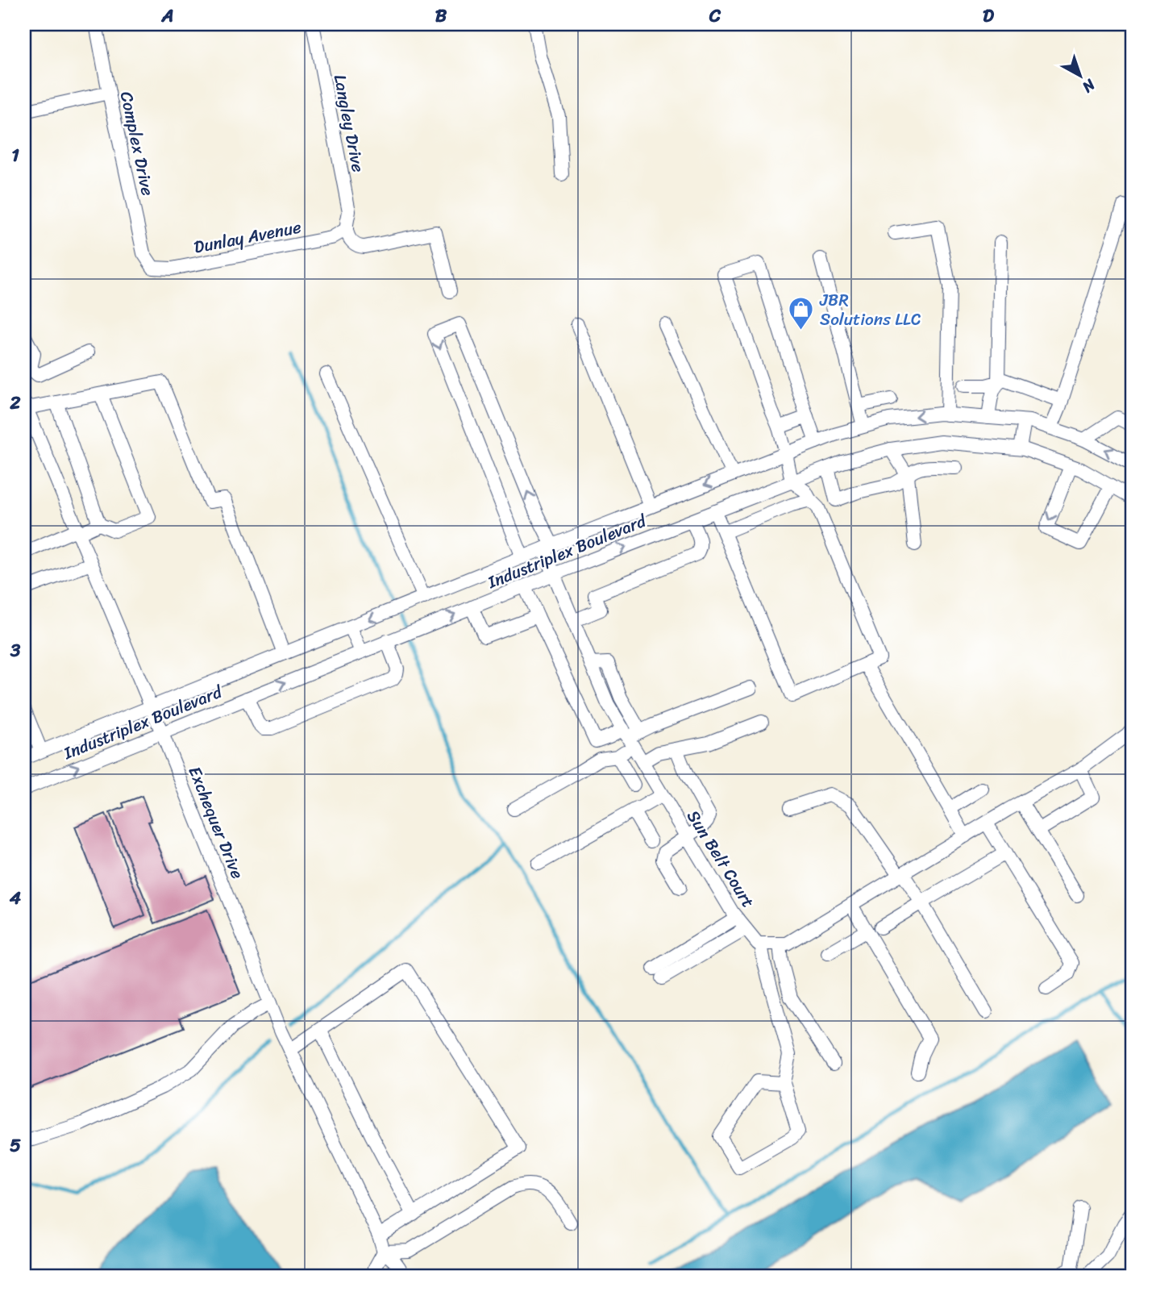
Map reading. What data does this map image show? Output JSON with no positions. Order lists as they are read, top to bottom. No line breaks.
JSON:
{"streets":{"street":["Langley Drive","Complex Drive","Dunlay Avenue","Industriplex Boulevard","Exchequer Drive","Sun Belt Court"]},"crossings":[["Langley Drive","Dunlay Avenue"],["Complex Drive","Dunlay Avenue"],["Industriplex Boulevard","Exchequer Drive"],["Industriplex Boulevard","Sun Belt Court"]],"places":{"shop":["JBR Solutions LLC"]},"north":"bottom right","grid":{"columns":["A","B","C","D"],"rows":["1","2","3","4","5"]}}
